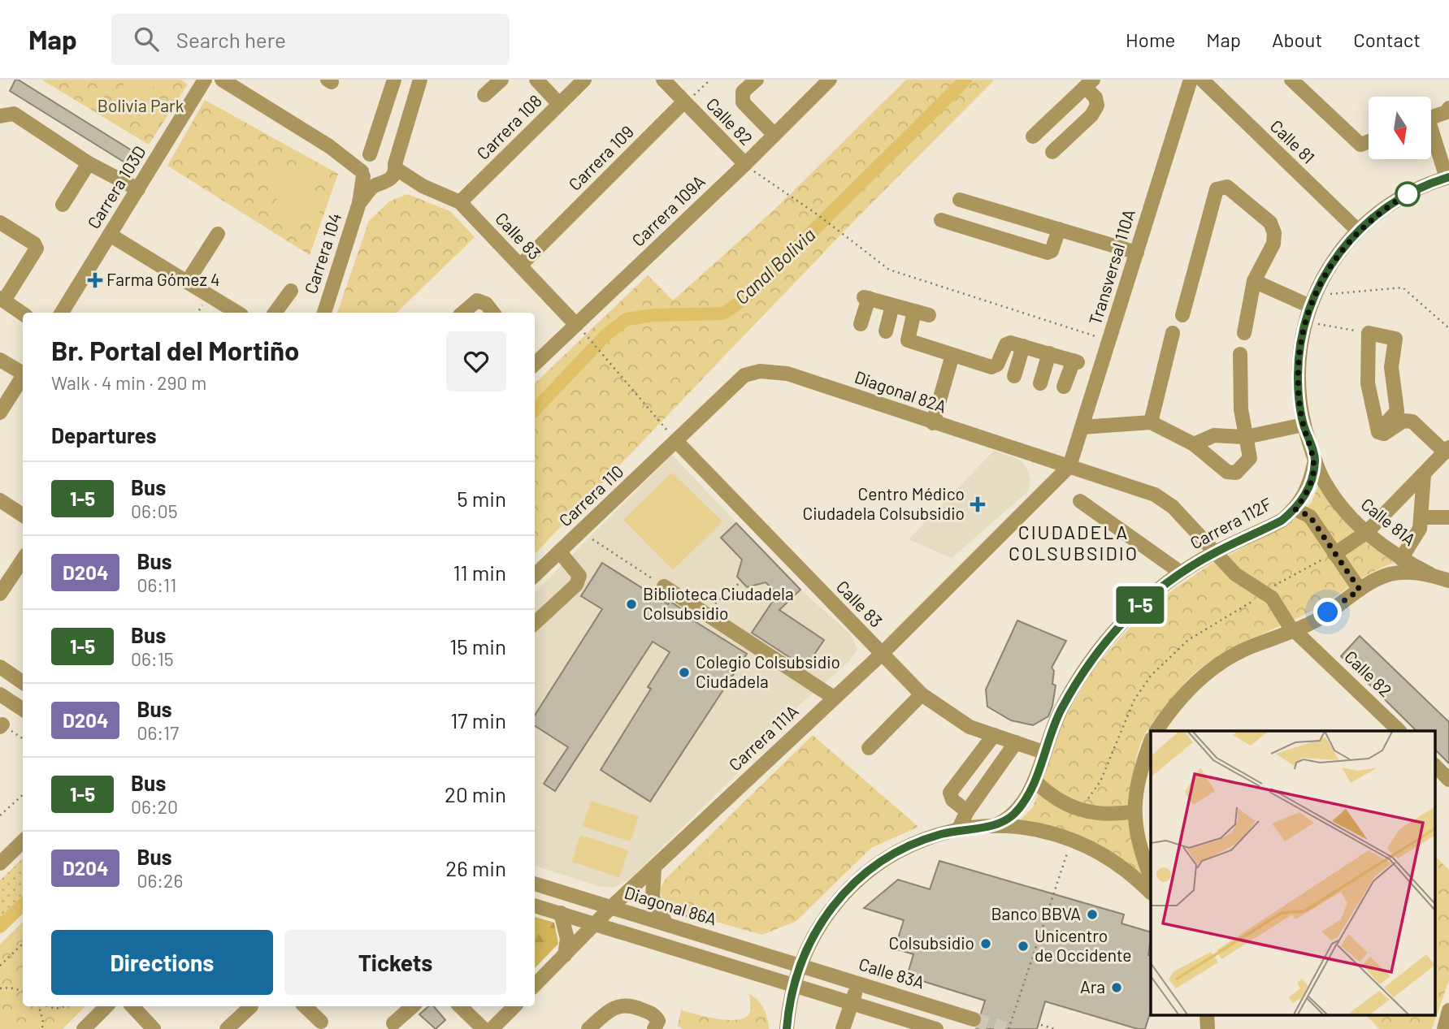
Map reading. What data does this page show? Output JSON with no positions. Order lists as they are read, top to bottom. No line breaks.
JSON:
{"streets":{"street":["Calle 82","Carrera 108","Calle 81","Carrera 109","Carrera 103D","Carrera 109A","Calle 83","Carrera 104","Transversal 110A","Diagonal 82A","Carrera 110","Calle 81A","Carrera 112F","Carrera 111A","Diagonal 86A","Calle 83A"]},"crossings":[["Calle 82","Carrera 109"],["Calle 82","Carrera 109A"],["Calle 82","Diagonal 82A"],["Calle 82","Carrera 112F"],["Carrera 108","Calle 83"],["Calle 81","Calle 81A"],["Carrera 109","Calle 83"],["Carrera 109A","Calle 83"],["Calle 83","Carrera 104"],["Calle 83","Diagonal 82A"],["Calle 83","Carrera 110"],["Calle 83","Carrera 112F"],["Calle 83","Carrera 111A"],["Transversal 110A","Diagonal 82A"],["Transversal 110A","Carrera 111A"],["Diagonal 82A","Carrera 110"],["Diagonal 82A","Carrera 111A"],["Calle 81A","Carrera 112F"],["Carrera 111A","Diagonal 86A"],["Diagonal 86A","Calle 83A"]],"districts":["CIUDADELA COLSUBSIDIO"],"water":["Canal Bolivia"],"parks":["Bolivia Park"],"places":{"health":["Farma Gómez 4","Centro Médico Ciudadela Colsubsidio"],"other":["Biblioteca Ciudadela Colsubsidio","Colegio Colsubsidio Ciudadela","Banco BBVA","Colsubsidio","Unicentro de Occidente","Ara"]},"lines":["bus line 1-5"],"north":"bottom","page":{"header":"Map","search":"Search here","nav":["Home","Map","About","Contact"],"on_map":"1-5","heading":[["Br. Portal del Mortiño","Walk · 4 min · 290 m"],"Departures"],"list":[{"mark":"1-5","name":"Bus","note":"06:05","value":"5 min"},{"mark":"D204","name":"Bus","note":"06:11","value":"11 min"},{"mark":"1-5","name":"Bus","note":"06:15","value":"15 min"},{"mark":"D204","name":"Bus","note":"06:17","value":"17 min"},{"mark":"1-5","name":"Bus","note":"06:20","value":"20 min"},{"mark":"D204","name":"Bus","note":"06:26","value":"26 min"}],"buttons":["Directions","Tickets"]}}
